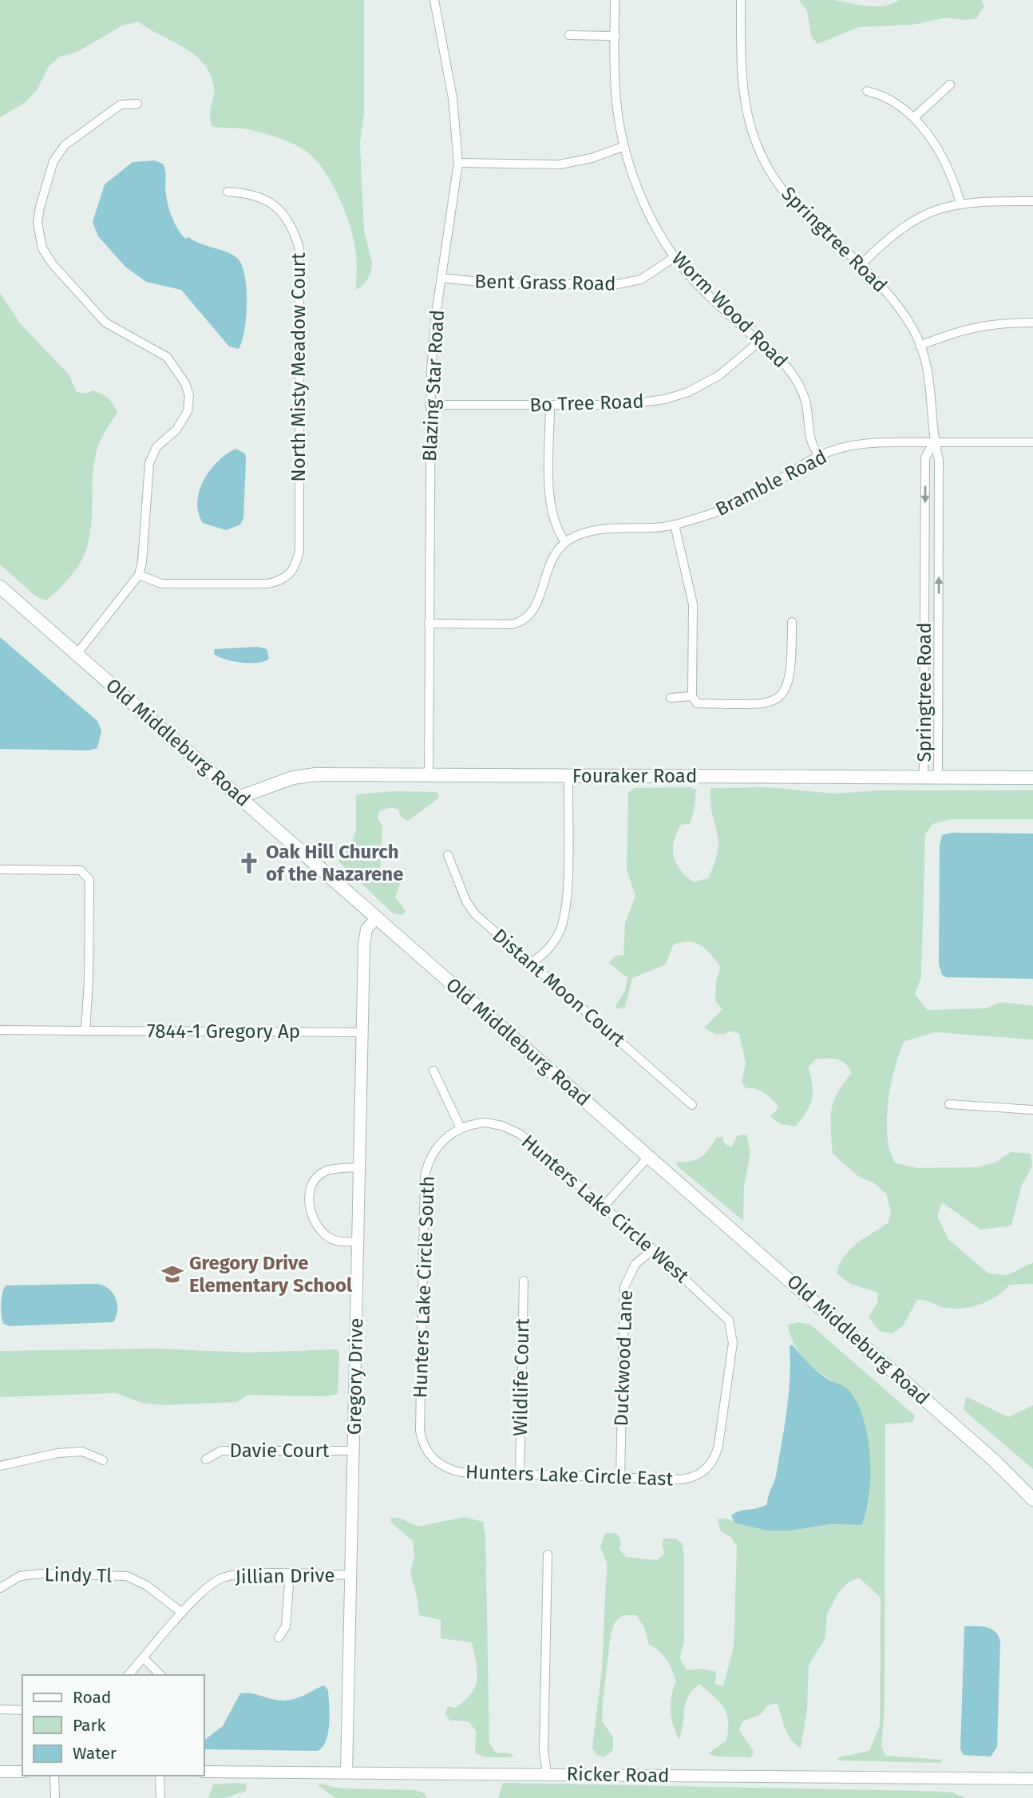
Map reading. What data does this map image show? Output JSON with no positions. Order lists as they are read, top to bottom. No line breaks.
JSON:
{"streets":{"main road":["Old Middleburg Road","Fouraker Road"],"street":["Springtree Road","Bent Grass Road","Worm Wood Road","North Misty Meadow Court","Blazing Star Road","Bo Tree Road","Bramble Road","Distant Moon Court","7844-1 Gregory Ap","Hunters Lake Circle West","Hunters Lake Circle South","Duckwood Lane","Gregory Drive","Wildlife Court","Davie Court","Hunters Lake Circle East","Lindy Tl","Jillian Drive","Ricker Road"]},"crossings":[["Springtree Road","Bramble Road"],["Springtree Road","Fouraker Road"],["Bent Grass Road","Worm Wood Road"],["Bent Grass Road","Blazing Star Road"],["Worm Wood Road","Bo Tree Road"],["Worm Wood Road","Bramble Road"],["Blazing Star Road","Bo Tree Road"],["Blazing Star Road","Fouraker Road"],["Old Middleburg Road","Fouraker Road"],["Old Middleburg Road","Gregory Drive"],["7844-1 Gregory Ap","Gregory Drive"],["Hunters Lake Circle West","Hunters Lake Circle South"],["Hunters Lake Circle West","Duckwood Lane"],["Hunters Lake Circle West","Hunters Lake Circle East"],["Hunters Lake Circle South","Hunters Lake Circle East"],["Duckwood Lane","Hunters Lake Circle East"],["Gregory Drive","Davie Court"],["Gregory Drive","Jillian Drive"],["Gregory Drive","Ricker Road"],["Wildlife Court","Hunters Lake Circle East"],["Lindy Tl","Jillian Drive"]],"places":{"church":["Oak Hill Church of the Nazarene"],"school or university":["Gregory Drive Elementary School"]},"legend":["Road","Park","Water"]}
